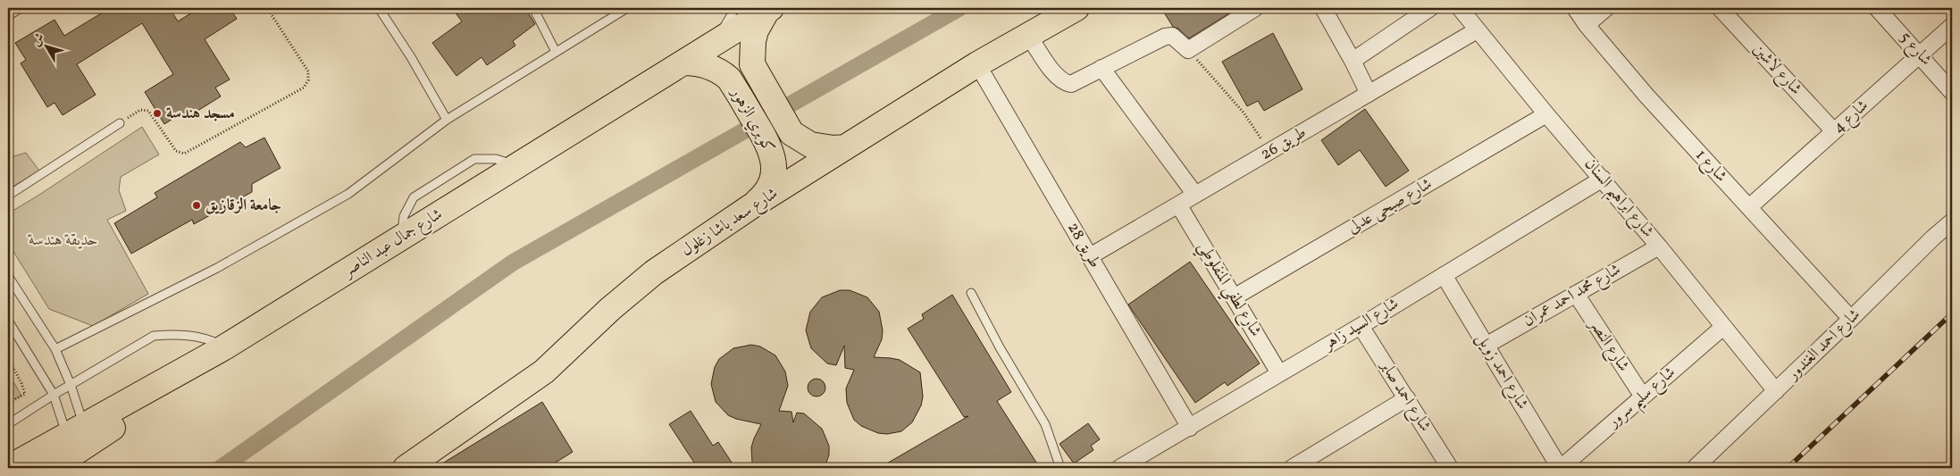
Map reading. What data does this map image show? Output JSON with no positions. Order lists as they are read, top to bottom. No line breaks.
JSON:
{"streets":{"highway":["كوبري الزهور","شارع سعد باشا زغلول","شارع جمال عبد الناصر"],"street":["شارع 5","شارع لاشين","شارع 4","طريق 26","شارع 1","شارع ابراهيم السنان","شارع صبحى عدلى","طريق 28","شارع لطفي المنفلوطي","شارع محمد احمد عمران","شارع السيد زاهر","شارع احمد الغندور","شارع النصر","شارع احمد زويل","شارع احمد صابر","شارع سليم سرور"]},"crossings":[["شارع 5","شارع 4"],["شارع لاشين","شارع 4"],["شارع 4","شارع 1"],["كوبري الزهور","شارع سعد باشا زغلول"],["كوبري الزهور","شارع جمال عبد الناصر"],["طريق 26","شارع ابراهيم السنان"],["طريق 26","طريق 28"],["طريق 26","شارع لطفي المنفلوطي"],["شارع 1","شارع احمد الغندور"],["شارع ابراهيم السنان","شارع صبحى عدلى"],["شارع ابراهيم السنان","شارع محمد احمد عمران"],["شارع ابراهيم السنان","شارع السيد زاهر"],["شارع ابراهيم السنان","شارع احمد الغندور"],["شارع ابراهيم السنان","شارع سليم سرور"],["شارع صبحى عدلى","شارع لطفي المنفلوطي"],["شارع سعد باشا زغلول","طريق 28"],["طريق 28","شارع السيد زاهر"],["شارع لطفي المنفلوطي","شارع السيد زاهر"],["شارع محمد احمد عمران","شارع النصر"],["شارع محمد احمد عمران","شارع احمد زويل"],["شارع السيد زاهر","شارع احمد زويل"],["شارع السيد زاهر","شارع احمد صابر"],["شارع النصر","شارع سليم سرور"],["شارع احمد زويل","شارع سليم سرور"]],"parks":["حديقة هندسة"],"places":["مسجد هندسة","جامعة الزقازيق"],"north":"top left"}
